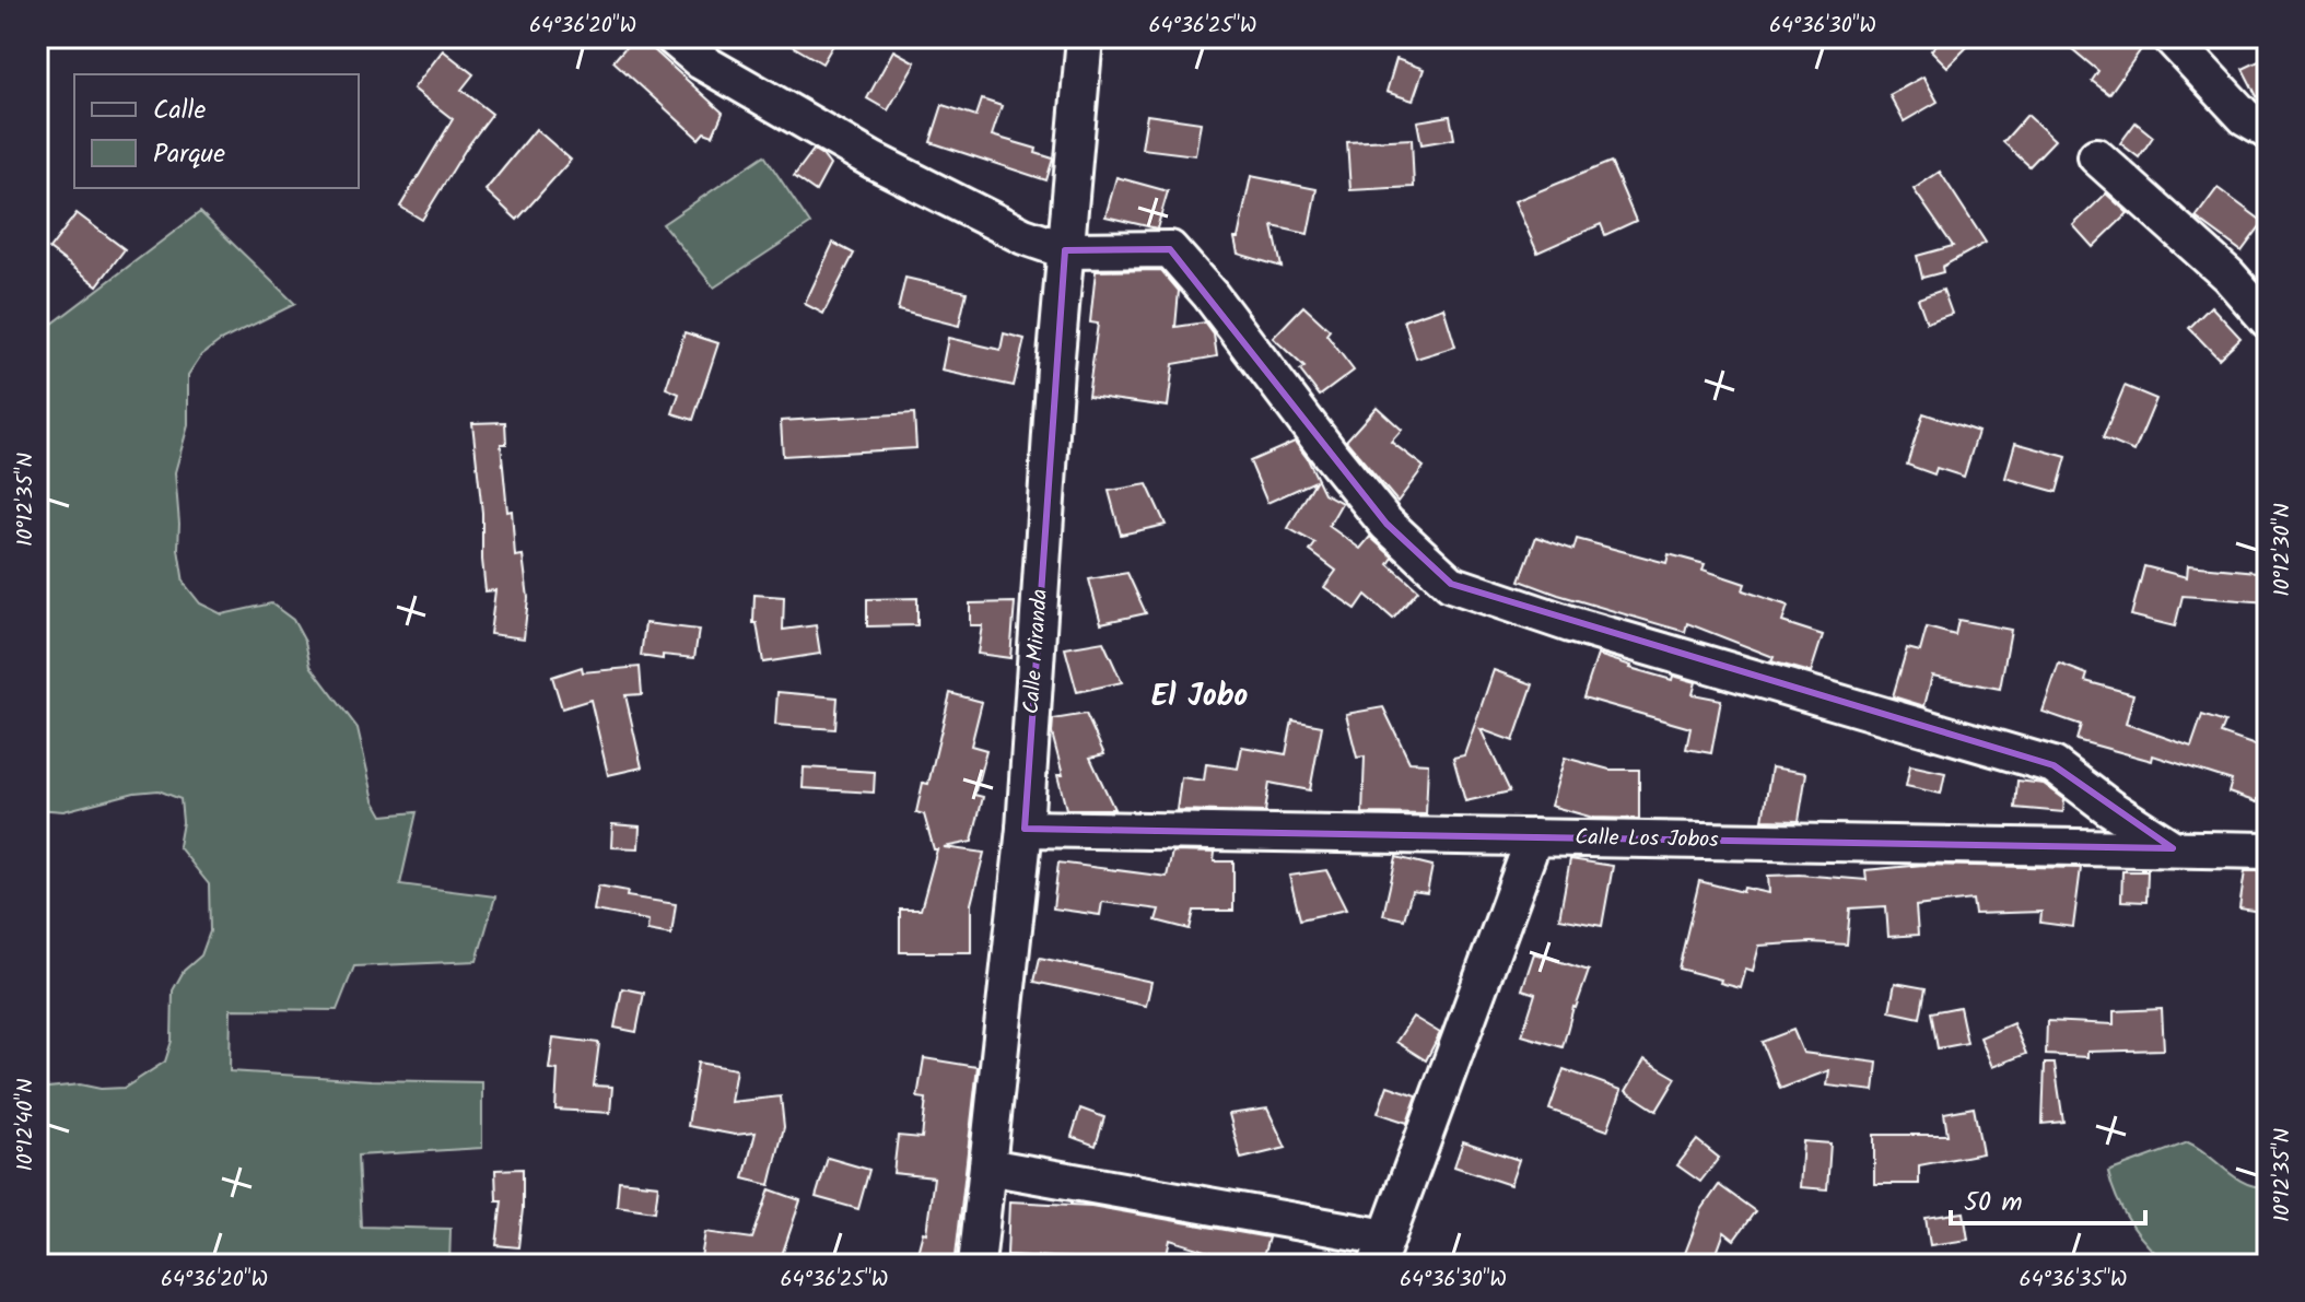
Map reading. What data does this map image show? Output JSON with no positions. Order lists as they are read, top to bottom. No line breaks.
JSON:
{"streets":{"street":["Calle Miranda","Calle Los Jobos"]},"crossings":[["Calle Miranda","Calle Los Jobos"]],"districts":["El Jobo"],"legend":["Calle","Parque"],"scale_bar":"50 m","coordinates":["64°36'20\"W","64°36'25\"W","64°36'30\"W","10°12'35\"N","10°12'30\"N","10°12'40\"N","64°36'35\"W"]}
